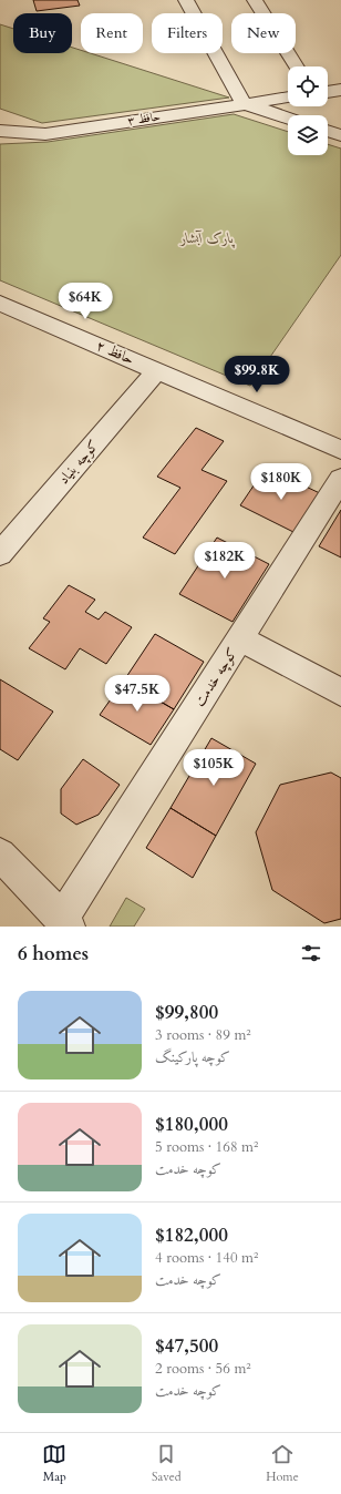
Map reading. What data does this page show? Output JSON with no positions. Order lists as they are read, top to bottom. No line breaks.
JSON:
{"streets":{"street":["حافظ ۳","حافظ ۲","کوچه بنیاد","کوچه خدمت"]},"crossings":[["حافظ ۲","کوچه بنیاد"]],"parks":["پارک آبشار"],"page":{"chip":["Buy","Rent","Filters","New"],"price":["$64K","$99.8K","$180K","$182K","$47.5K","$105K"],"heading":"6 homes","list":[{"name":"$99,800","note":"3 rooms · 89 m² · کوچه پارکینگ"},{"name":"$180,000","note":"5 rooms · 168 m² · کوچه خدمت"},{"name":"$182,000","note":"4 rooms · 140 m² · کوچه خدمت"},{"name":"$47,500","note":"2 rooms · 56 m² · کوچه خدمت"}],"tabs":["Map","Saved","Home"]}}
